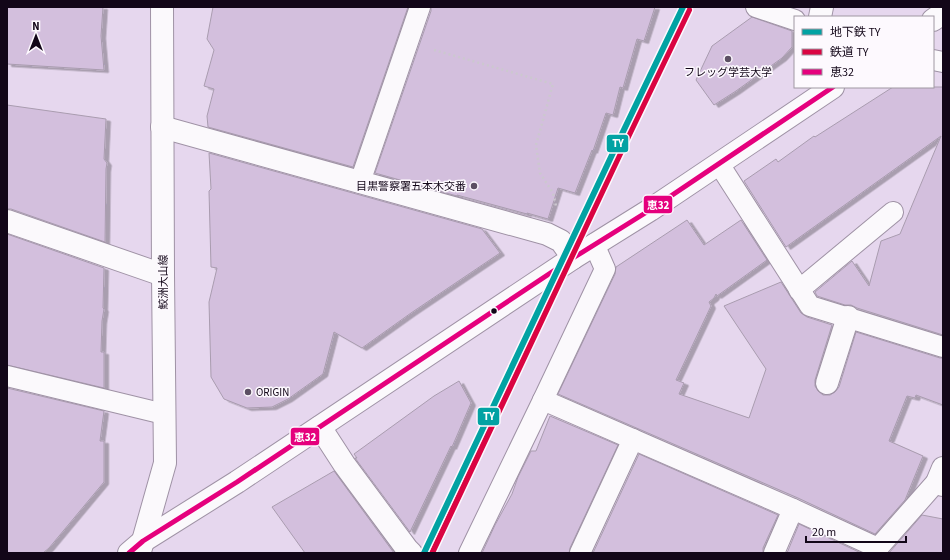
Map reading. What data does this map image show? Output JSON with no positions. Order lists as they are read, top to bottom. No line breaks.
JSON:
{"streets":{"main road":["鮫洲大山線"]},"places":["フレッグ学芸大学","目黒警察署五本木交番","ORIGIN"],"lines":["metro line TY","rail line TY","transit line 恵32"],"legend":["地下鉄 TY","鉄道 TY","恵32"],"scale_bar":"20 m","north":"top"}
